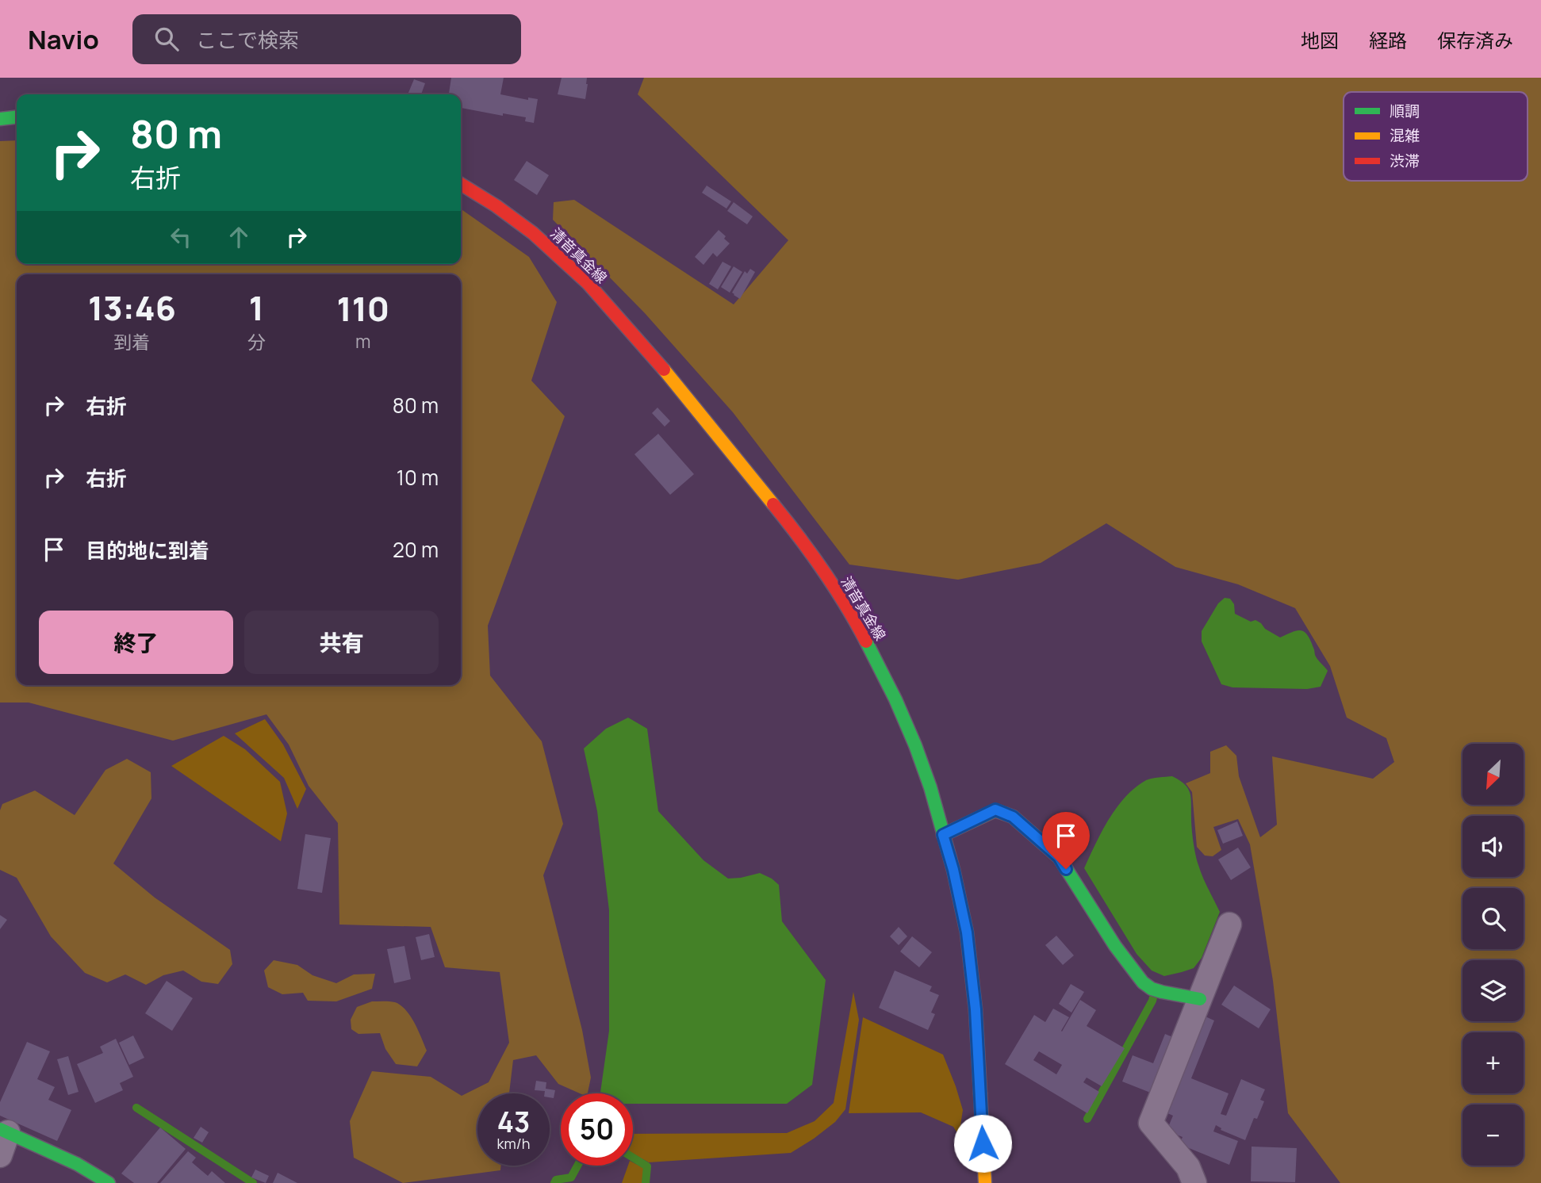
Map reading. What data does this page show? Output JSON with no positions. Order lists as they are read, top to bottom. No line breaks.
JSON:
{"streets":{"main road":["清音真金線"]},"legend":["順調","混雑","渋滞"],"north":"bottom left","page":{"header":"Navio","search":"ここで検索","nav":["地図","経路","保存済み"],"turn":["80 m","右折"],"eta":["13:46","到着","1","分","110","m"],"list":[{"name":"右折","value":"80 m"},{"name":"右折","value":"10 m"},{"name":"目的地に到着","value":"20 m"}],"buttons":["終了","共有"],"map_buttons":["+","−"],"speed":"43 km/h","limit":"50"}}
